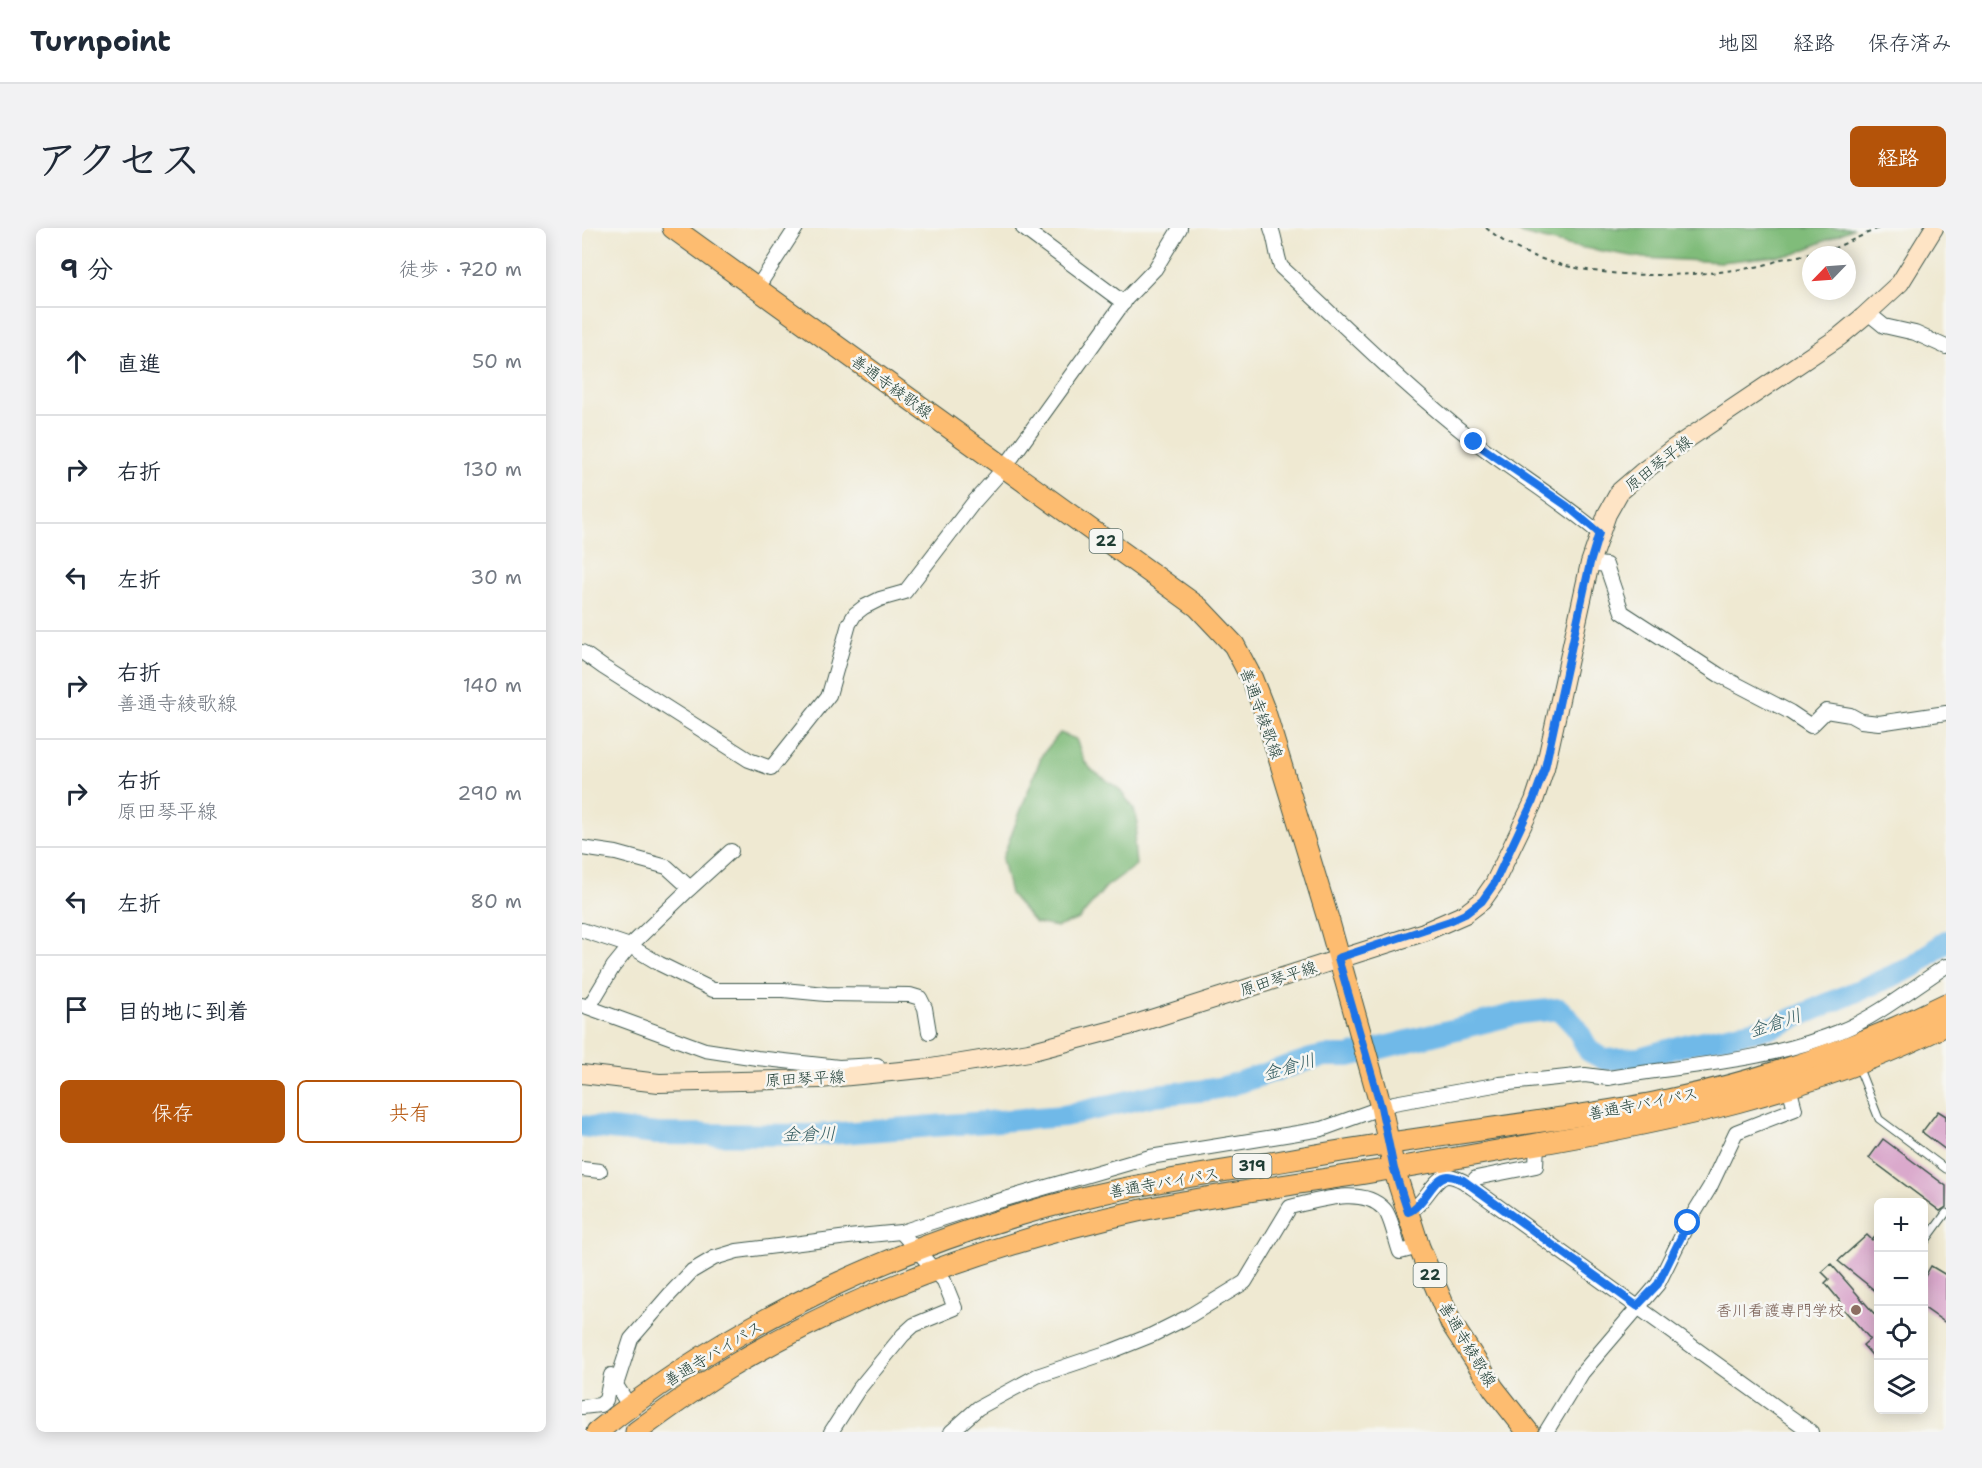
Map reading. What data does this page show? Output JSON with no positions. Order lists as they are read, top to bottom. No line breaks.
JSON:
{"streets":{"main road":["善通寺綾歌線","原田琴平線","22","善通寺バイパス","319"]},"crossings":[["善通寺綾歌線","原田琴平線"],["善通寺綾歌線","善通寺バイパス"]],"water":["金倉川"],"places":["香川看護専門学校"],"north":"bottom left","page":{"header":"Turnpoint","nav":["地図","経路","保存済み"],"title":"アクセス","buttons":["経路",["保存","共有"]],"heading":["9 分","徒歩 · 720 m"],"list":[["直進","50 m"],["右折","130 m"],["左折","30 m"],["右折","善通寺綾歌線","140 m"],["右折","原田琴平線","290 m"],["左折","80 m"],"目的地に到着"],"map_buttons":["+","−"]}}
